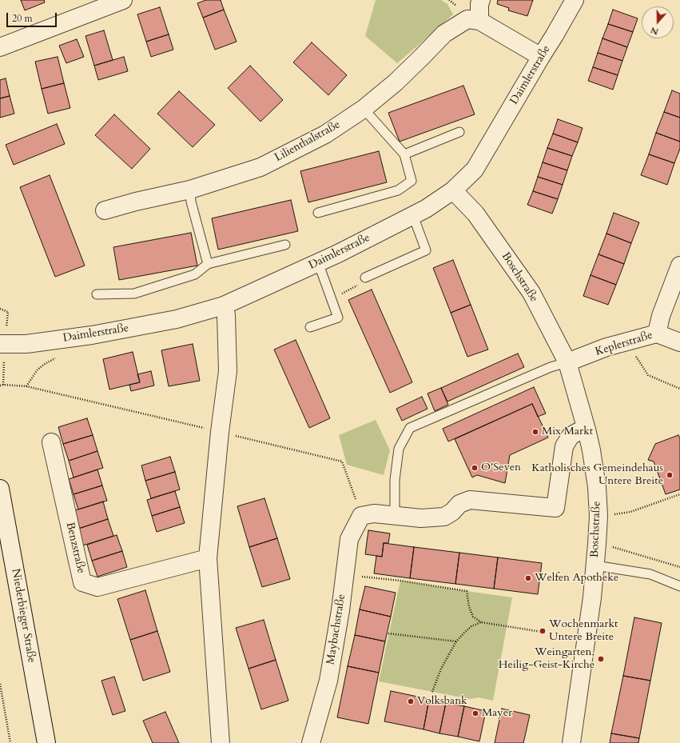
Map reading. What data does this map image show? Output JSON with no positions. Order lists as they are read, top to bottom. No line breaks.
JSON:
{"streets":{"street":["Daimlerstraße","Lilienthalstraße","Boschstraße","Keplerstraße","Benzstraße","Niederbieger Straße","Maybachstraße"]},"crossings":[["Daimlerstraße","Boschstraße"],["Boschstraße","Keplerstraße"]],"places":["Mix Markt","O'Seven","Katholisches Gemeindehaus Untere Breite","Welfen Apotheke","Wochenmarkt Untere Breite","Weingarten, Heilig-Geist-Kirche","Volksbank","Mayer"],"scale_bar":"20 m","north":"bottom"}
